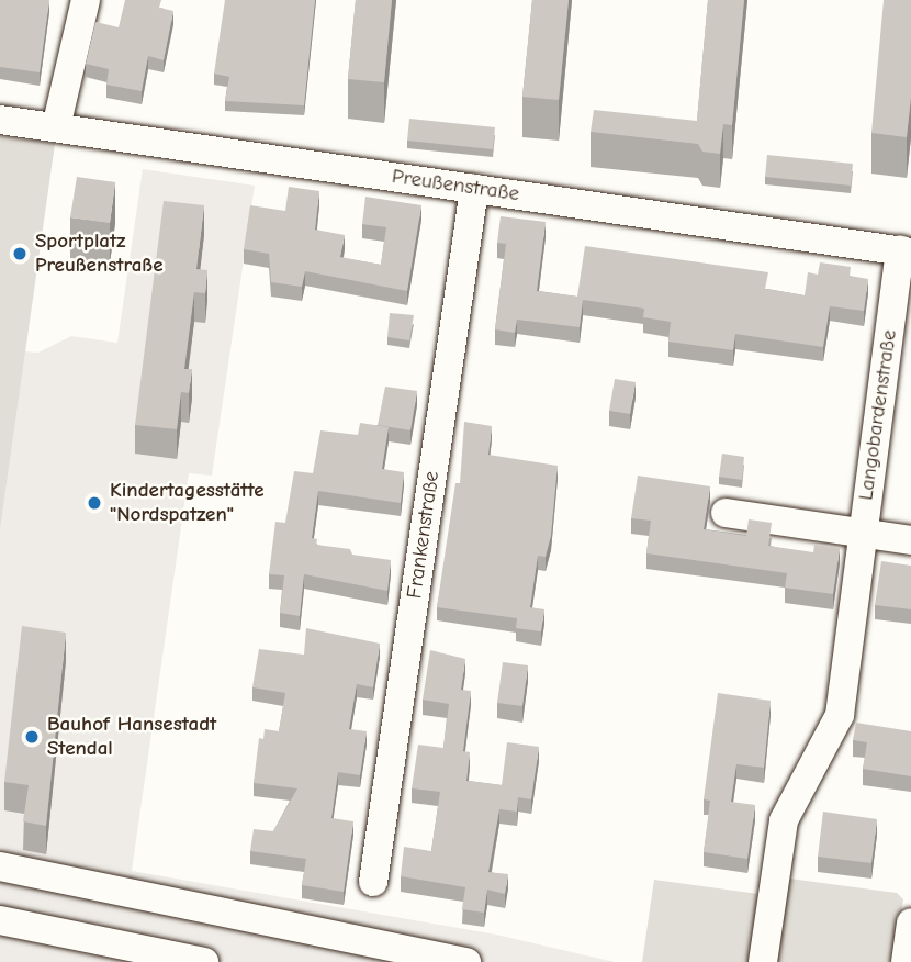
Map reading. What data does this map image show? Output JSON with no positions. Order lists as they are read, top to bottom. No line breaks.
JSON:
{"streets":{"street":["Preußenstraße","Langobardenstraße","Frankenstraße"]},"crossings":[["Preußenstraße","Langobardenstraße"],["Preußenstraße","Frankenstraße"]],"places":["Sportplatz Preußenstraße","Kindertagesstätte \"Nordspatzen\"","Bauhof Hansestadt Stendal"]}
